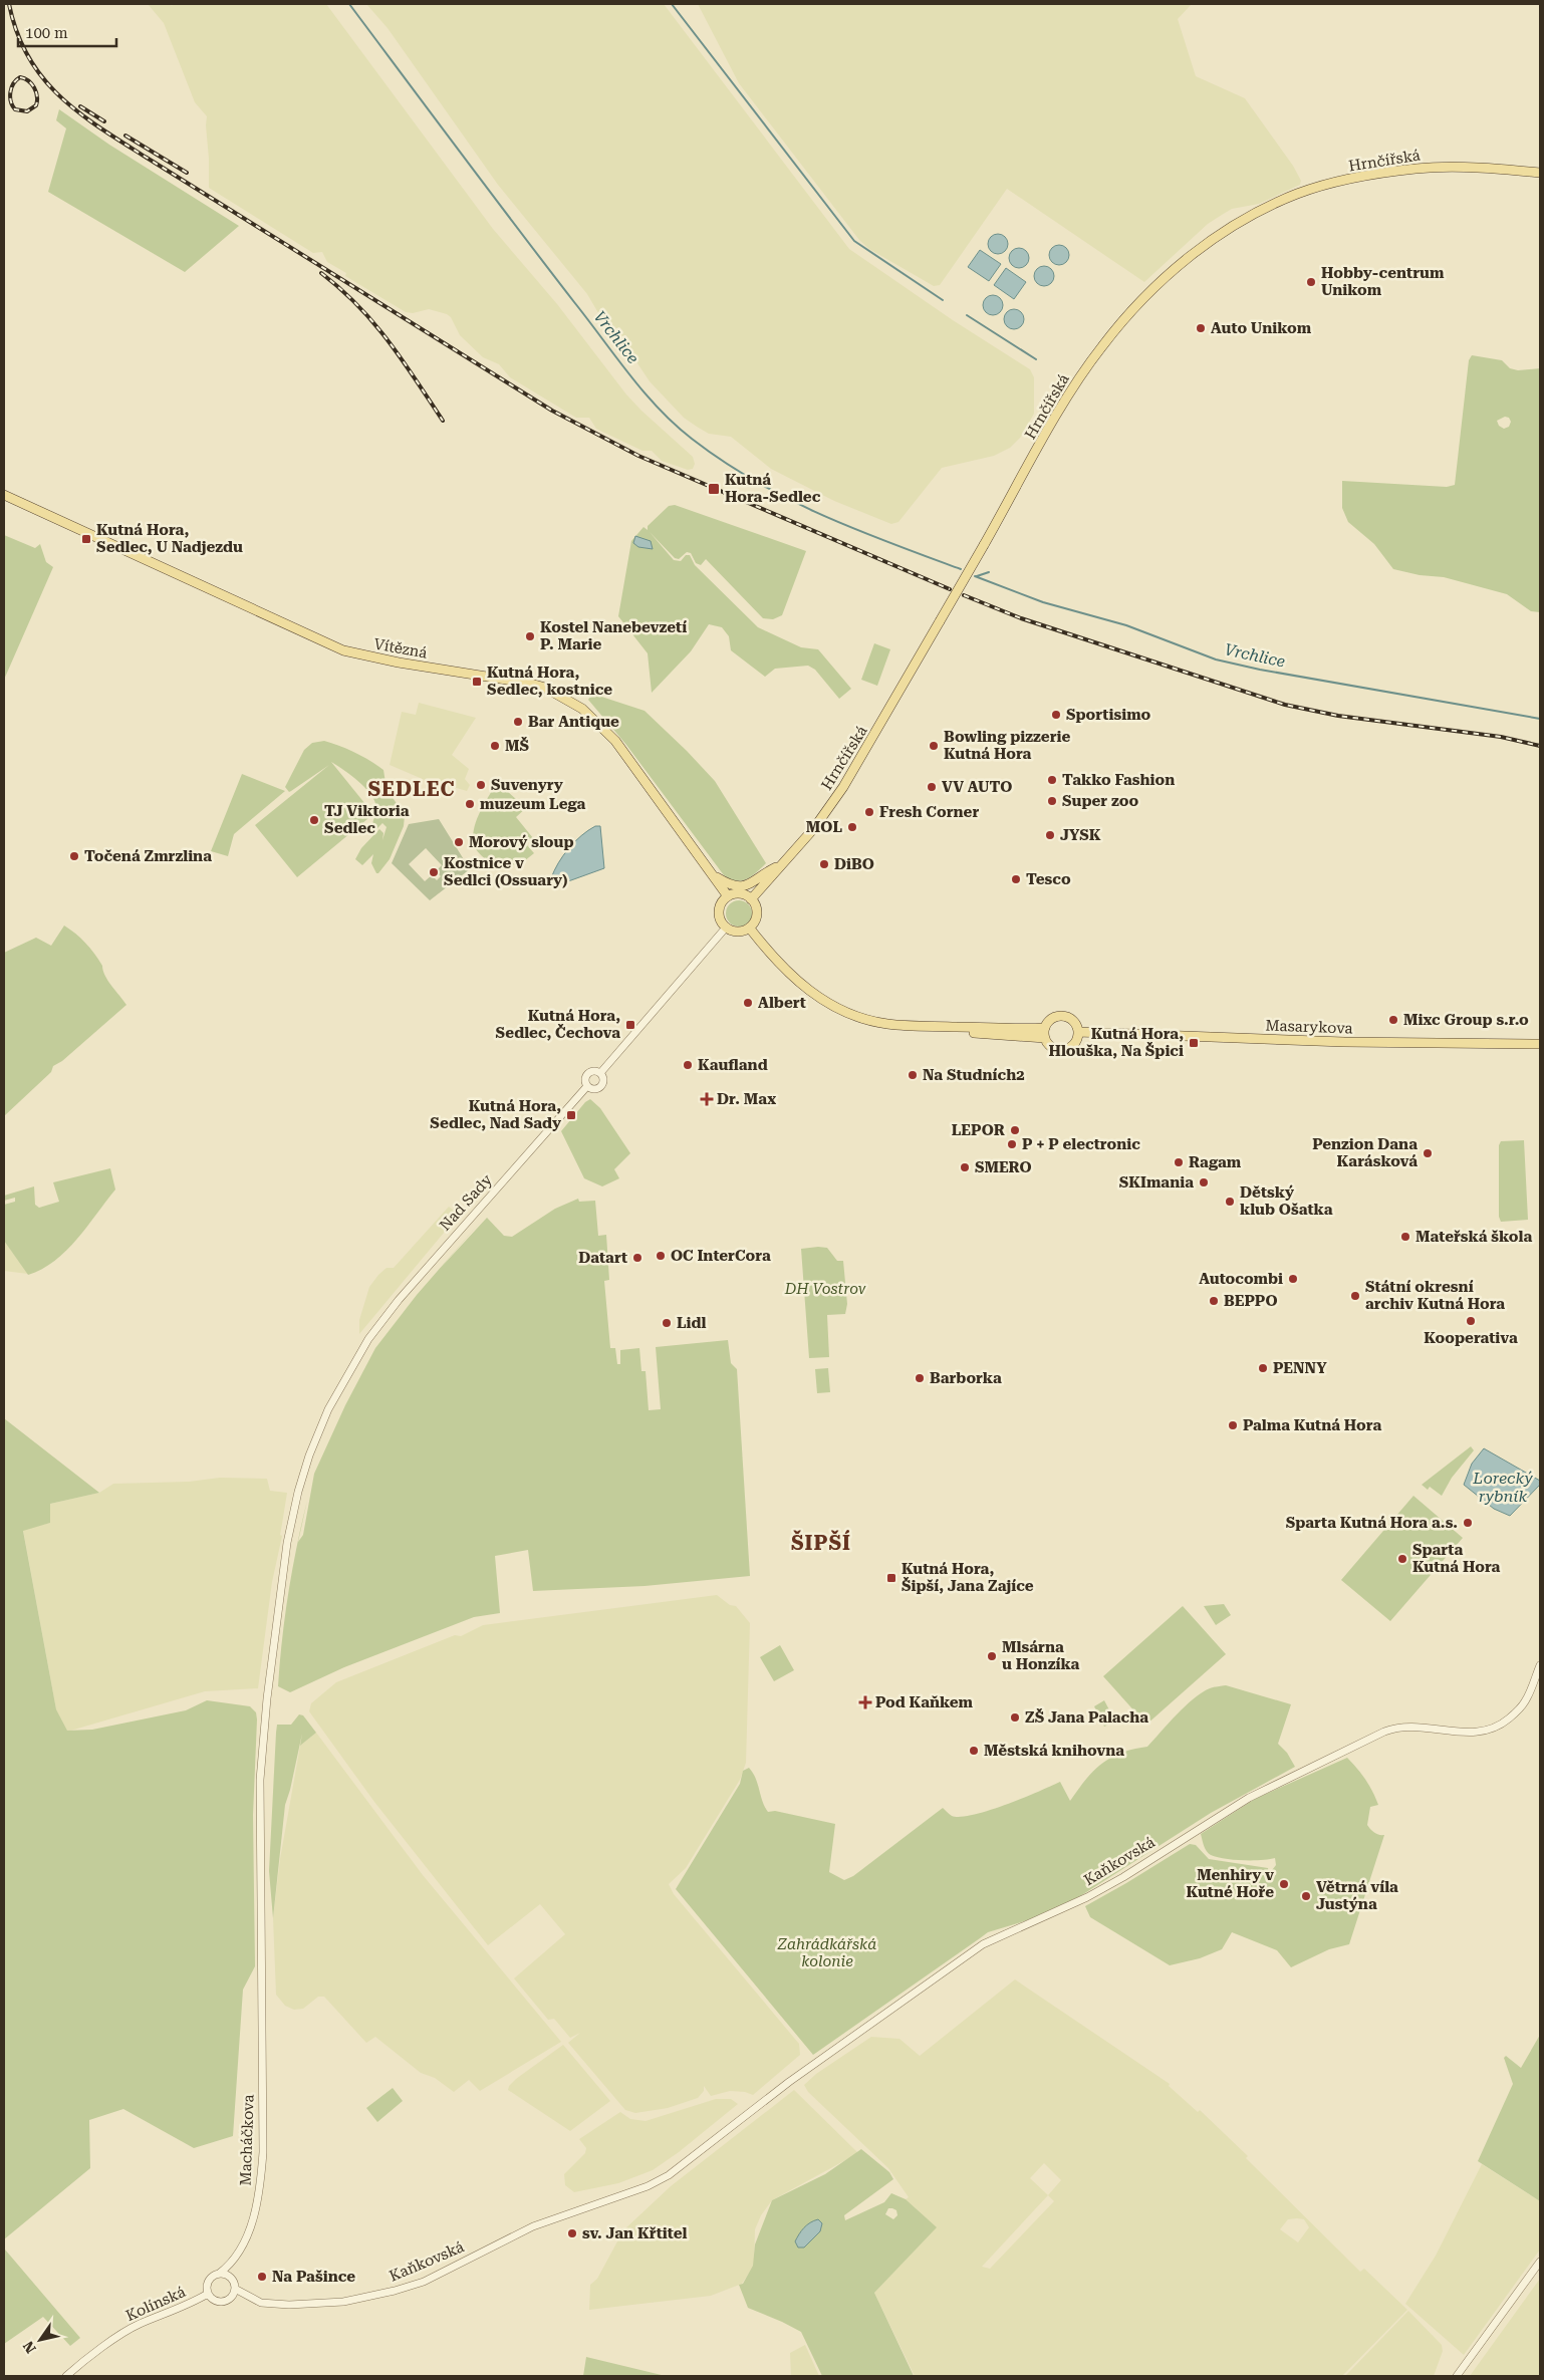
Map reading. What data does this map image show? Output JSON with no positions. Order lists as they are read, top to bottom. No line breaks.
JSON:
{"streets":{"main road":["Hrnčířská","Vítězná","Masarykova"],"street":["Nad Sady","Kaňkovská","Macháčkova","Kolínská"]},"crossings":[["Hrnčířská","Vítězná"],["Hrnčířská","Nad Sady"],["Vítězná","Nad Sady"],["Nad Sady","Macháčkova"]],"districts":["SEDLEC","ŠIPŠÍ"],"water":["Vrchlice","Lorecký rybník"],"parks":["DH Vostrov","Zahrádkářská kolonie"],"places":{"other":["Hobby-centrum Unikom","Auto Unikom","Kostel Nanebevzetí P. Marie","Sportisimo","Bar Antique","MŠ","Bowling pizzerie Kutná Hora","Takko Fashion","Suvenyry","VV AUTO","Super zoo","muzeum Lega","Fresh Corner","TJ Viktoria Sedlec","MOL","JYSK","Morový sloup","Točená Zmrzlina","DiBO","Kostnice v Sedlci (Ossuary)","Tesco","Albert","Mixc Group s.r.o","Kaufland","Na Studních2","LEPOR","P + P electronic","Penzion Dana Karásková","Ragam","SMERO","SKImania","Dětský klub Ošatka","Mateřská škola","OC InterCora","Datart","Autocombi","Státní okresní archiv Kutná Hora","BEPPO","Kooperativa","Lidl","PENNY","Barborka","Palma Kutná Hora","Sparta Kutná Hora a.s.","Sparta Kutná Hora","Mlsárna u Honzíka","ZŠ Jana Palacha","Městská knihovna","Menhiry v Kutné Hoře","Větrná víla Justýna","sv. Jan Křtitel","Na Pašince"],"transit":["Kutná Hora-Sedlec","Kutná Hora, Sedlec, U Nadjezdu","Kutná Hora, Sedlec, kostnice","Kutná Hora, Sedlec, Čechova","Kutná Hora, Hlouška, Na Špici","Kutná Hora, Sedlec, Nad Sady","Kutná Hora, Šipší, Jana Zajíce"],"health":["Dr. Max","Pod Kaňkem"]},"scale_bar":"100 m","north":"bottom left"}
